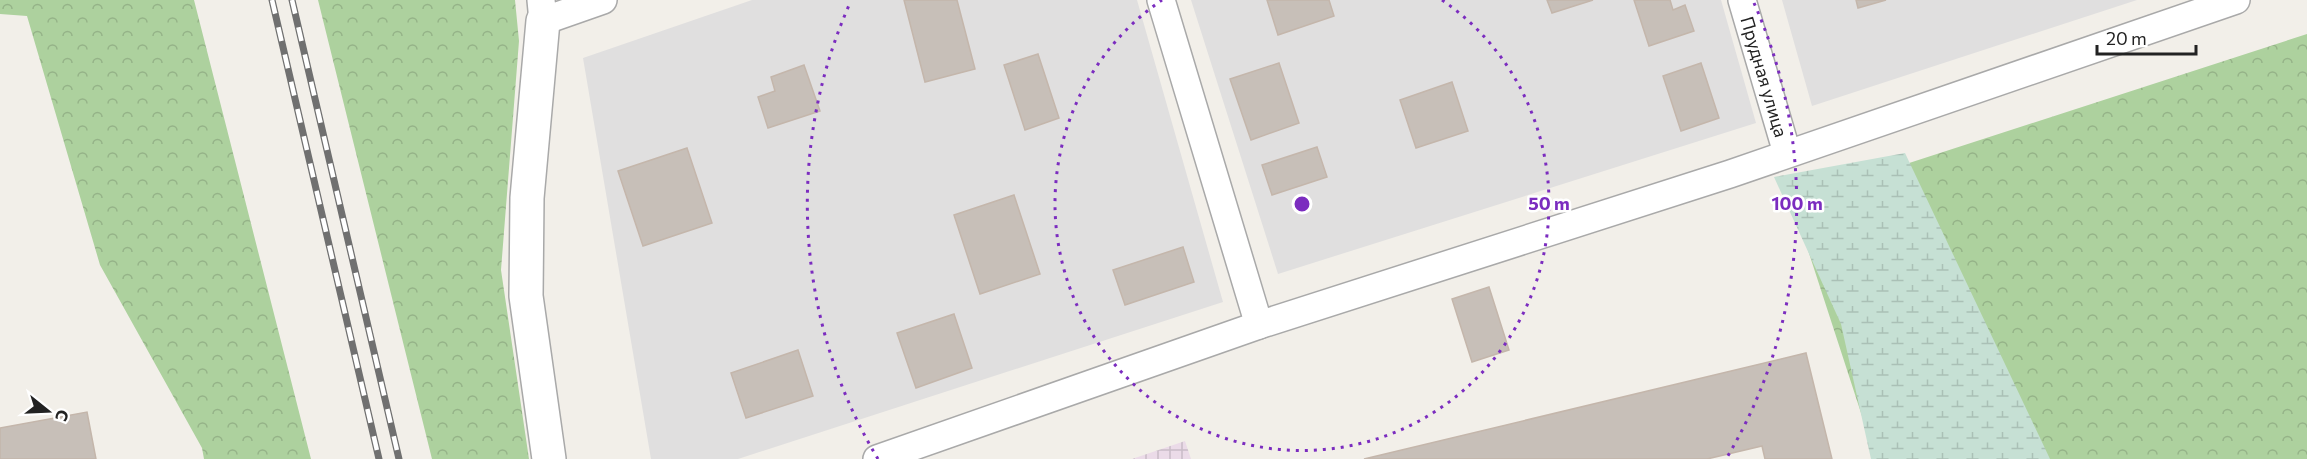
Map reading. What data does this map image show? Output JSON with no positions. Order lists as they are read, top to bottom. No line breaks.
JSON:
{"streets":{"street":["Прудная улица"]},"scale_bar":"20 m","north":"right","rings":["50 m","100 m"]}
